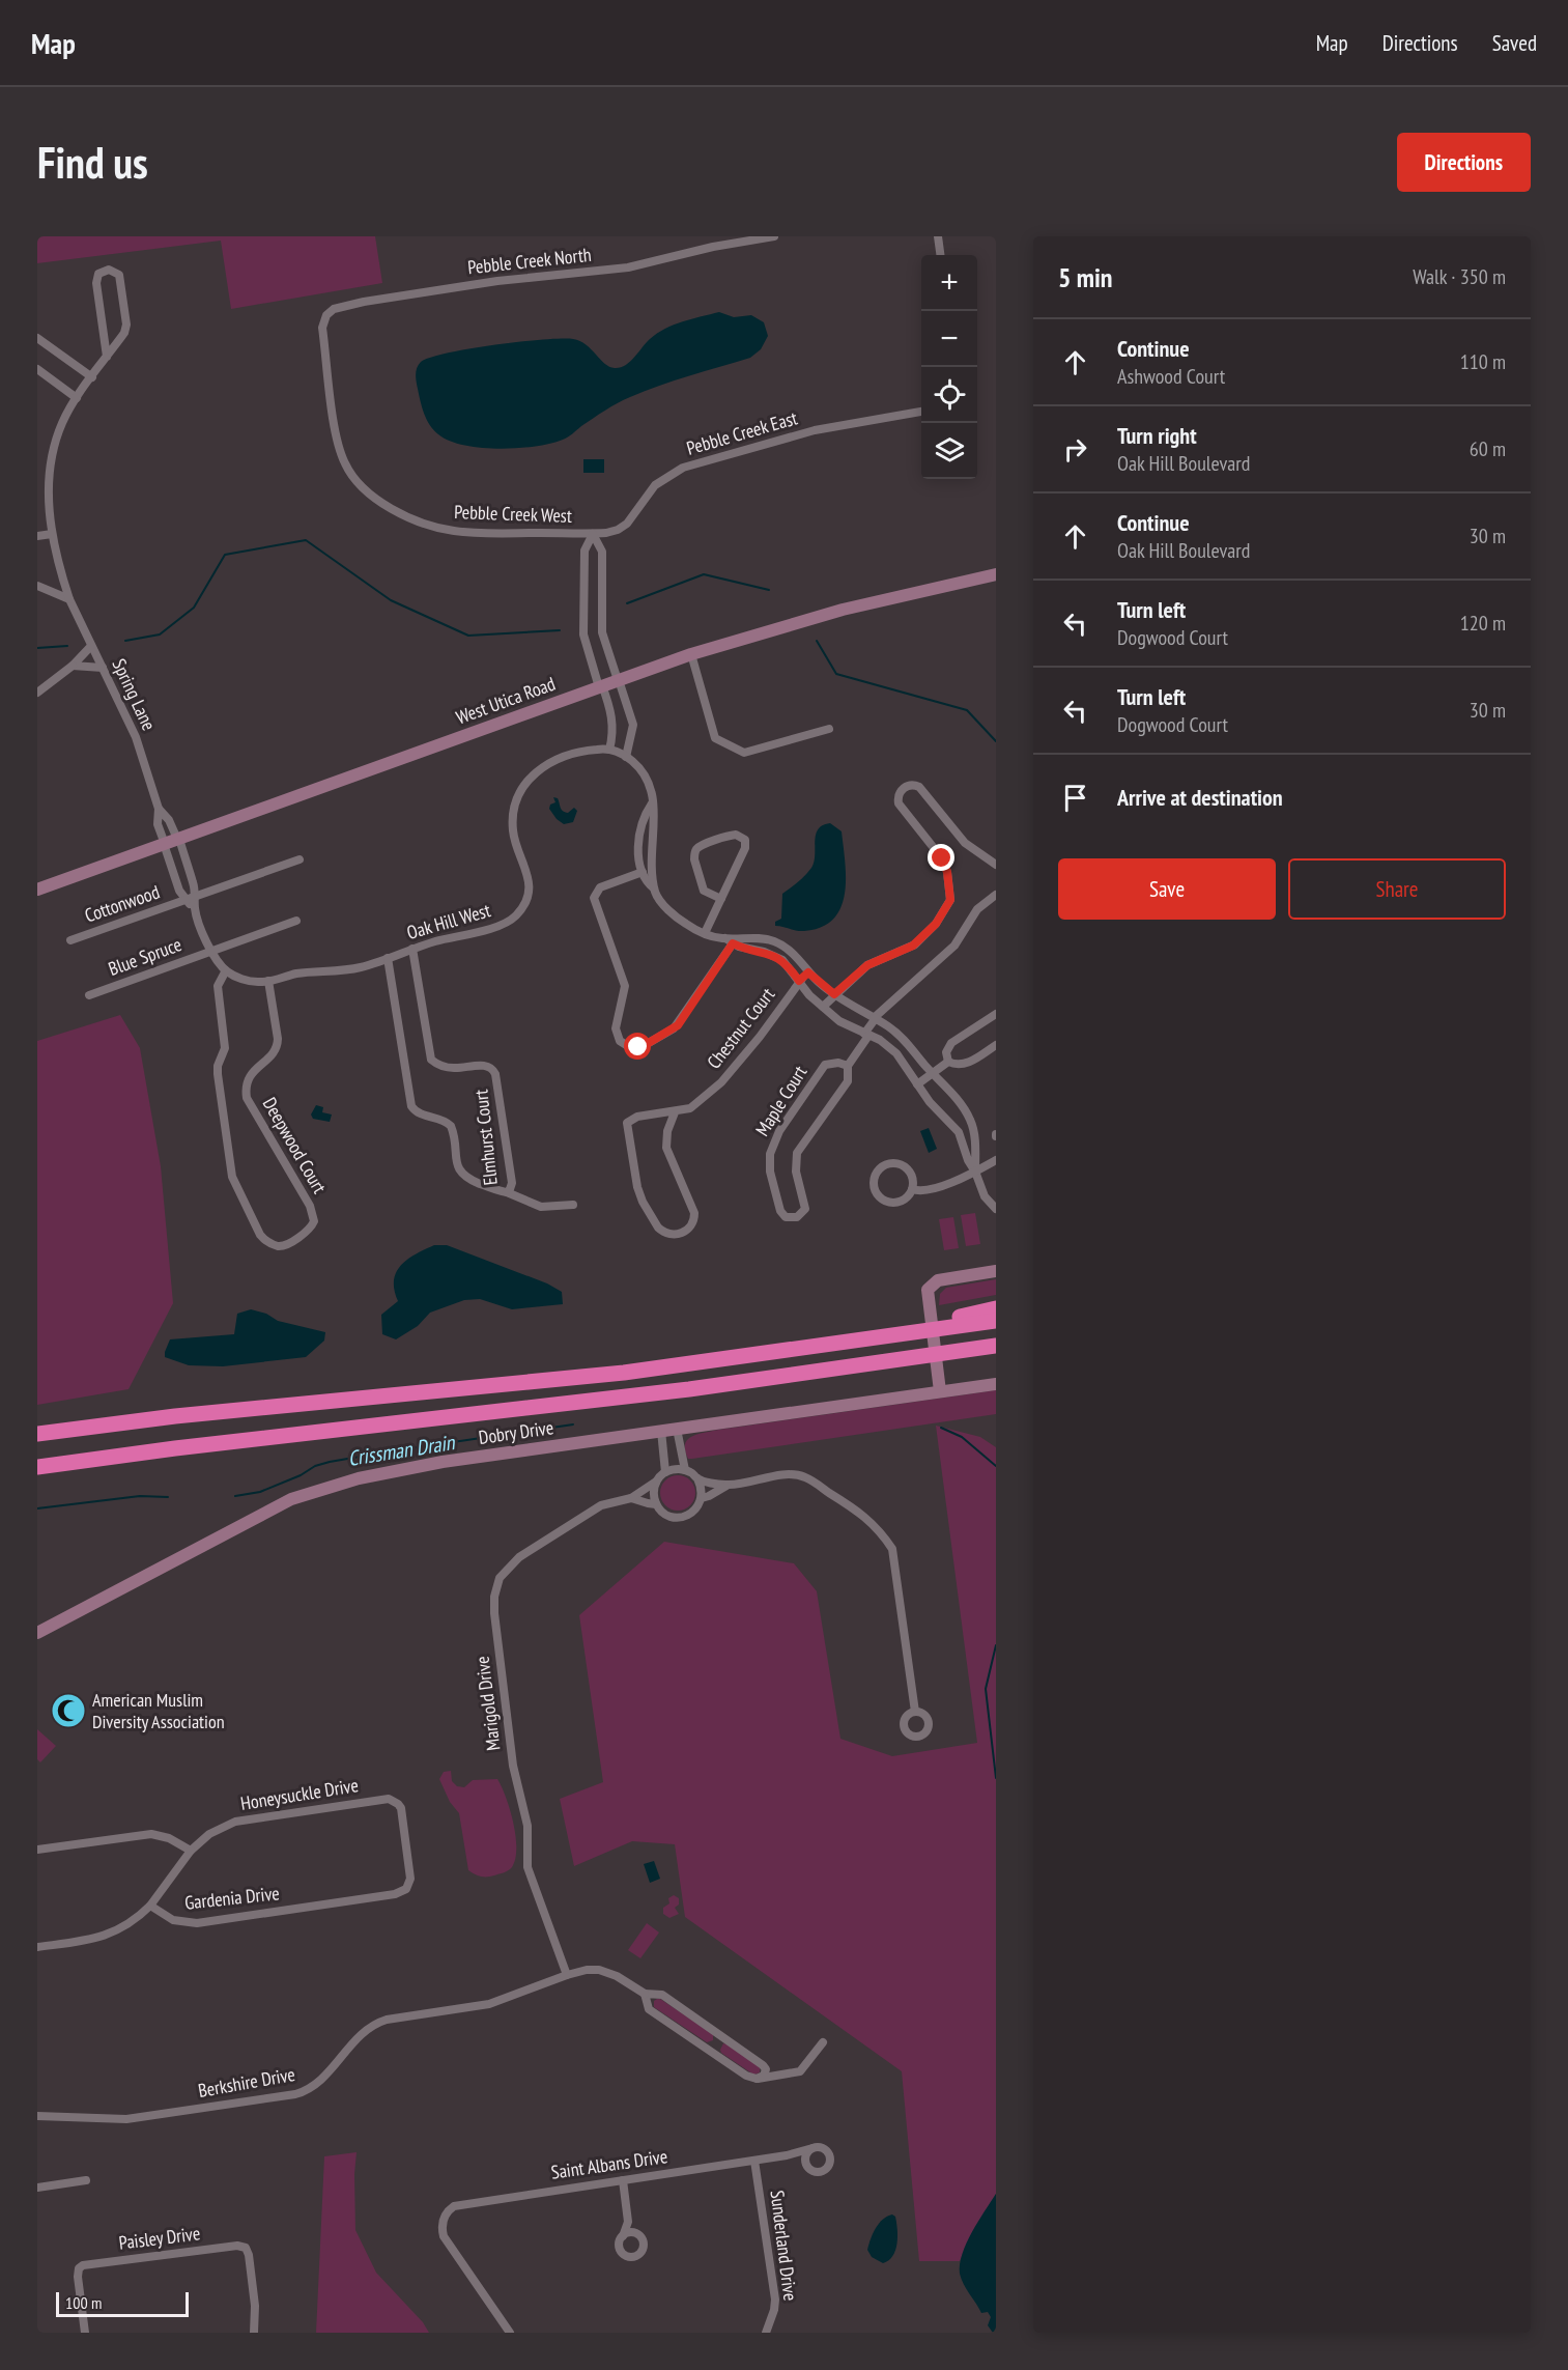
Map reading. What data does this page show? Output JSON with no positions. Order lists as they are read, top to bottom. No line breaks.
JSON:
{"streets":{"street":["Pebble Creek North","Pebble Creek East","Pebble Creek West","Spring Lane","West Utica Road","Cottonwood","Oak Hill West","Blue Spruce","Chestnut Court","Maple Court","Elmhurst Court","Deepwood Court","Dobry Drive","Marigold Drive","Honeysuckle Drive","Gardenia Drive","Berkshire Drive","Saint Albans Drive","Paisley Drive","Sunderland Drive"]},"crossings":[["Pebble Creek North","Pebble Creek West"],["Pebble Creek East","Pebble Creek West"],["Spring Lane","West Utica Road"],["Oak Hill West","Elmhurst Court"],["Oak Hill West","Deepwood Court"],["Marigold Drive","Berkshire Drive"],["Honeysuckle Drive","Gardenia Drive"],["Saint Albans Drive","Sunderland Drive"]],"water":["Crissman Drain"],"places":{"mosque":["American Muslim Diversity Association"]},"scale_bar":"100 m","page":{"header":"Map","nav":["Map","Directions","Saved"],"buttons":["Directions",["Save","Share"]],"title":"Find us","heading":["5 min","Walk · 350 m"],"map_buttons":["+","−"],"list":[["Continue","Ashwood Court","110 m"],["Turn right","Oak Hill Boulevard","60 m"],["Continue","Oak Hill Boulevard","30 m"],["Turn left","Dogwood Court","120 m"],["Turn left","Dogwood Court","30 m"],"Arrive at destination"],"scale":"100 m"}}
